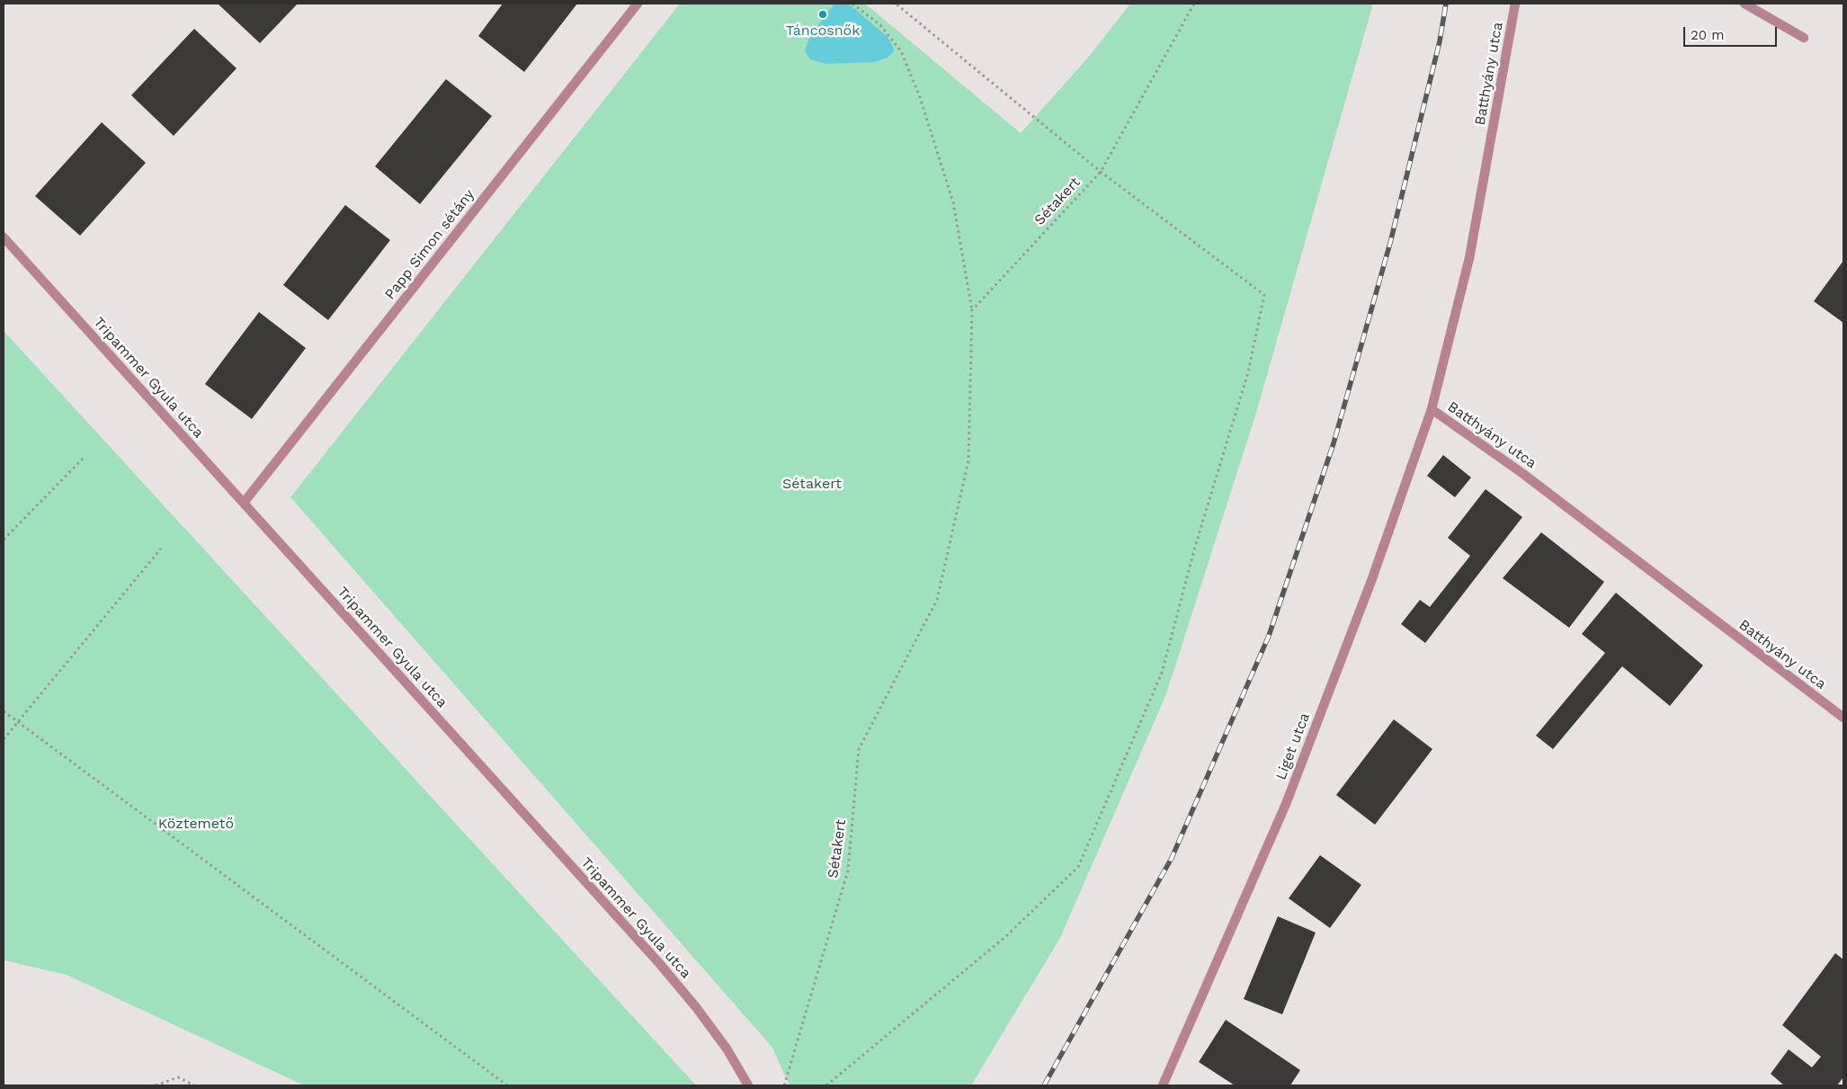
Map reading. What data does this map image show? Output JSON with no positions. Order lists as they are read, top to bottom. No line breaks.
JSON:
{"streets":{"street":["Batthyány utca","Papp Simon sétány","Tripammer Gyula utca","Liget utca"],"path":["Sétakert"]},"crossings":[["Batthyány utca","Liget utca"],["Papp Simon sétány","Tripammer Gyula utca"]],"parks":["Sétakert","Köztemető"],"places":["Táncosnők"],"scale_bar":"20 m"}
